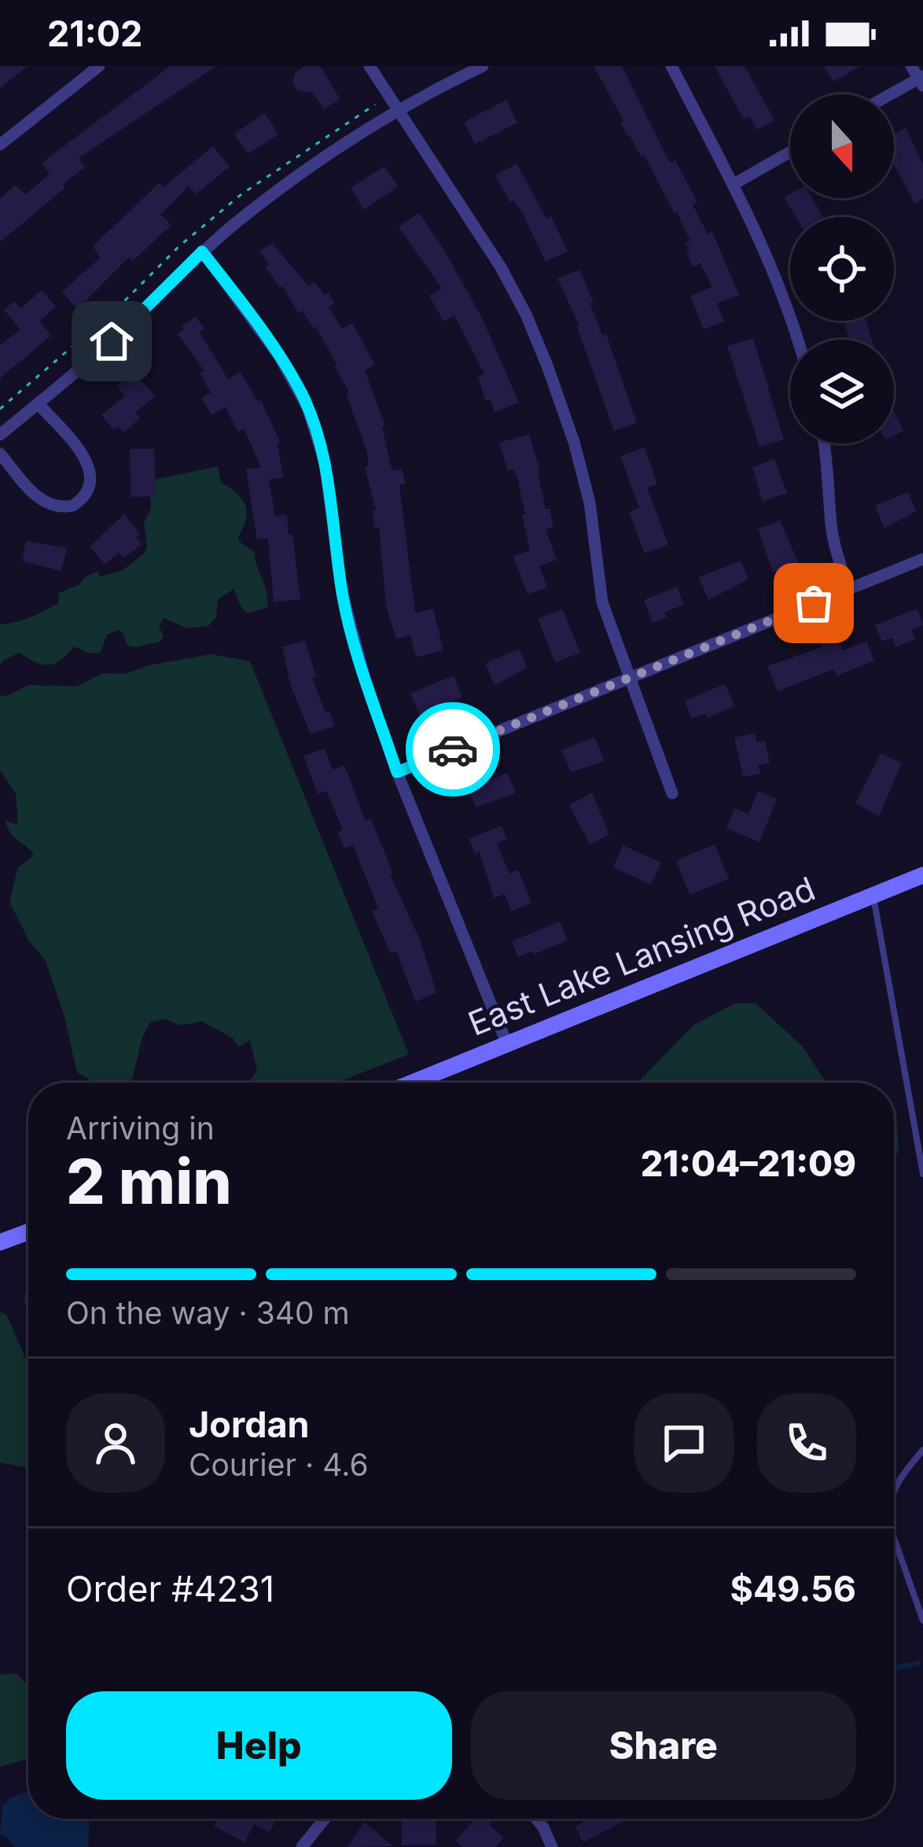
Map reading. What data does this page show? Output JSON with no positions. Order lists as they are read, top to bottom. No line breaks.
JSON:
{"streets":{"main road":["East Lake Lansing Road"]},"north":"bottom","page":{"status":"21:02","heading":["2 min","Arriving in","21:04–21:09"],"panel":["Jordan","Courier · 4.6","Order #4231","$49.56"],"bar":"On the way · 340 m","buttons":["Help","Share"]}}
